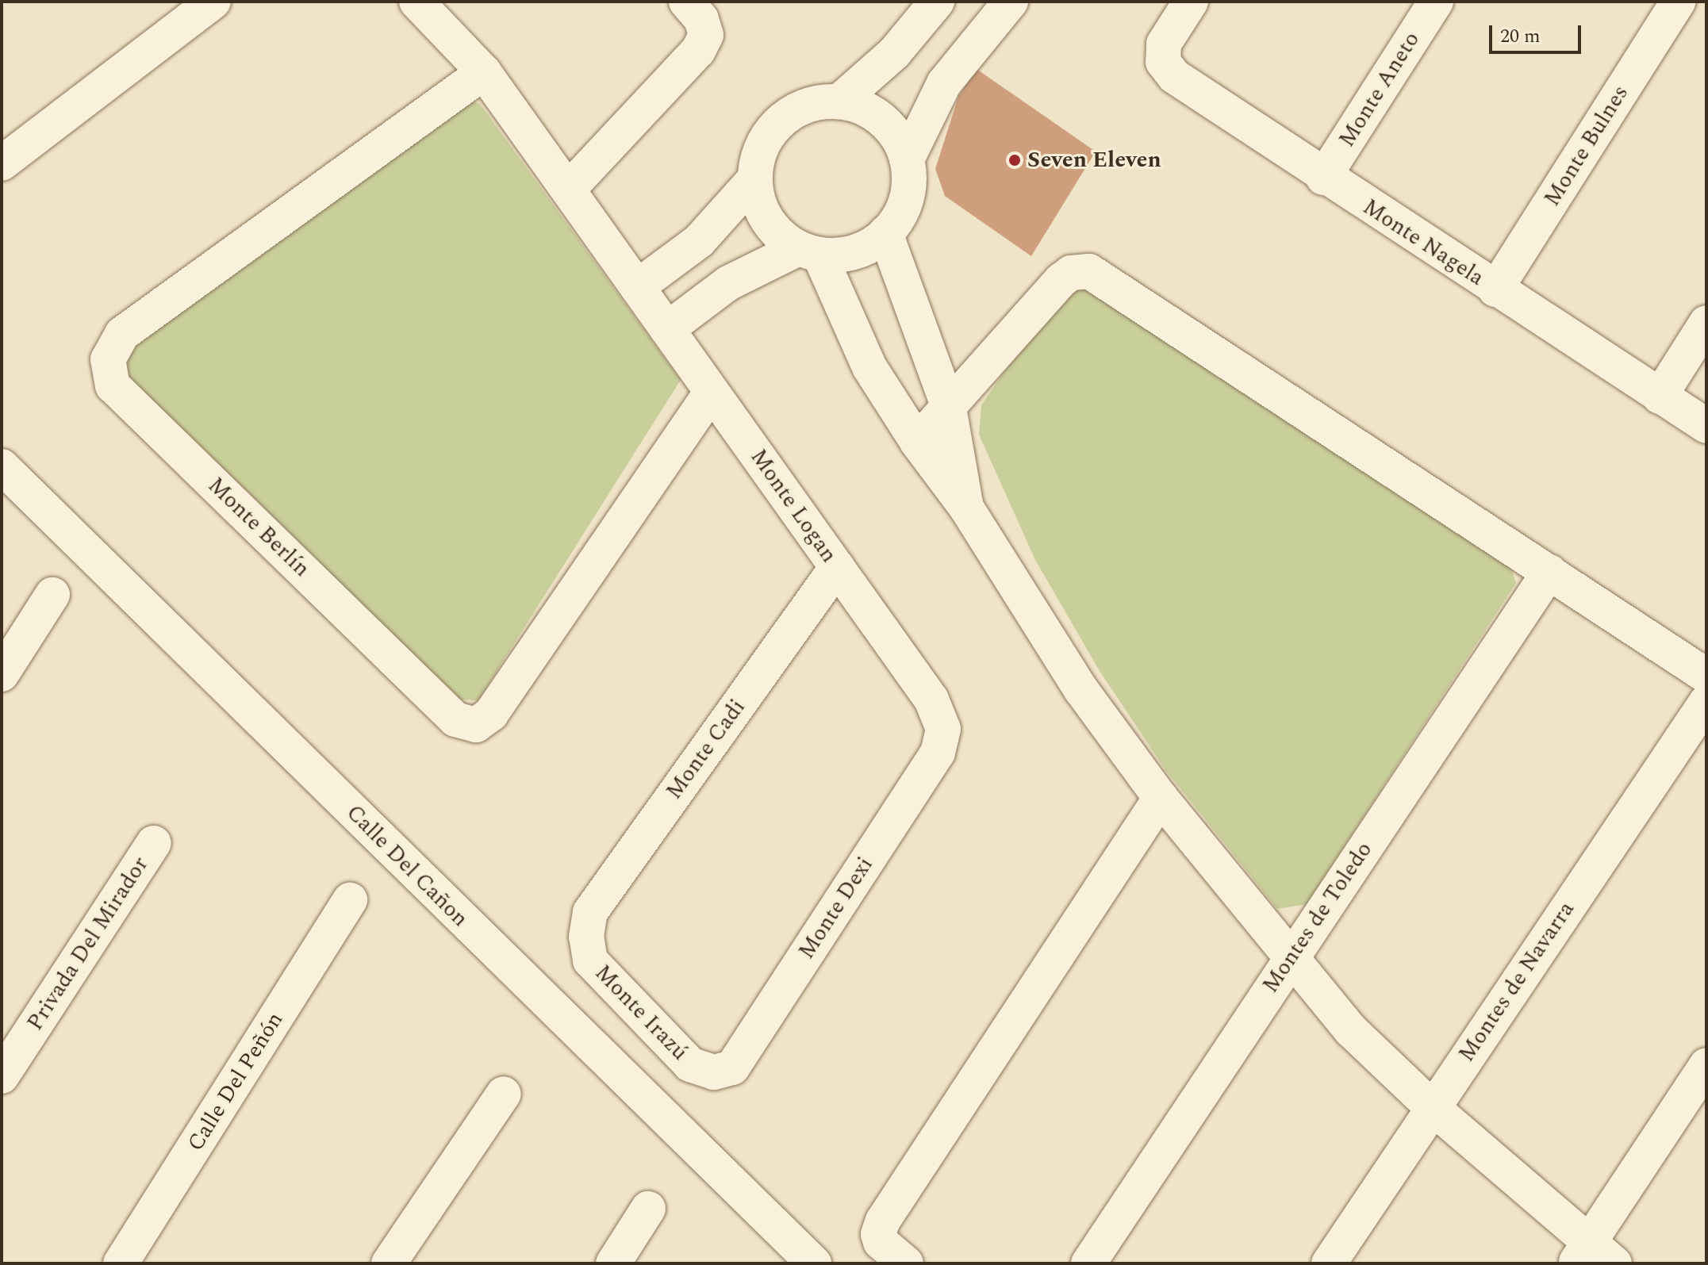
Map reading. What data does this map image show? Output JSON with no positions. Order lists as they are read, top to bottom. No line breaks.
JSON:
{"streets":{"street":["Monte Aneto","Monte Bulnes","Monte Nagela","Monte Logan","Monte Berlín","Monte Cadi","Calle Del Cañon","Monte Dexi","Montes de Toledo","Privada Del Mirador","Montes de Navarra","Monte Irazú","Calle Del Peñón"]},"crossings":[["Monte Aneto","Monte Nagela"],["Monte Bulnes","Monte Nagela"],["Monte Logan","Monte Berlín"],["Monte Logan","Monte Cadi"],["Monte Logan","Monte Dexi"],["Monte Cadi","Monte Irazú"],["Monte Dexi","Monte Irazú"]],"places":["Seven Eleven"],"scale_bar":"20 m"}
